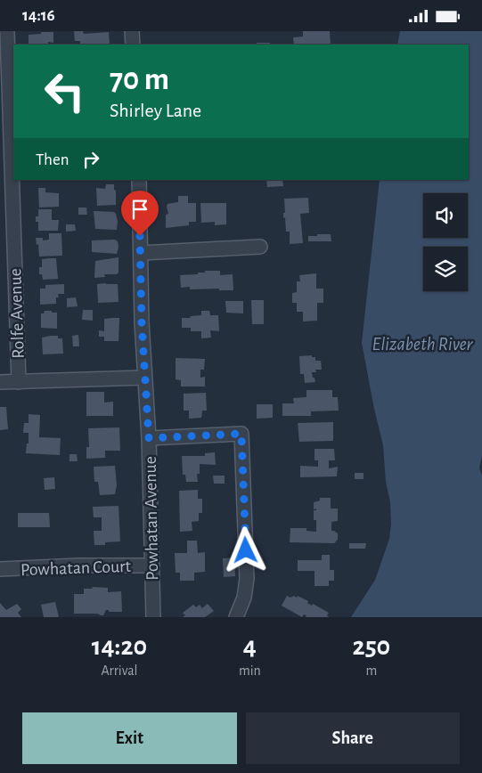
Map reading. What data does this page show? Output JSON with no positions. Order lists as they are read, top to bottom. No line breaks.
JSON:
{"streets":{"street":["Rolfe Avenue","Powhatan Avenue","Powhatan Court"]},"crossings":[["Powhatan Avenue","Powhatan Court"]],"water":["Elizabeth River"],"page":{"status":"14:16","turn":["70 m","Shirley Lane"],"then":"Then","eta":["14:20","Arrival","4","min","250","m"],"buttons":["Exit","Share"]}}
